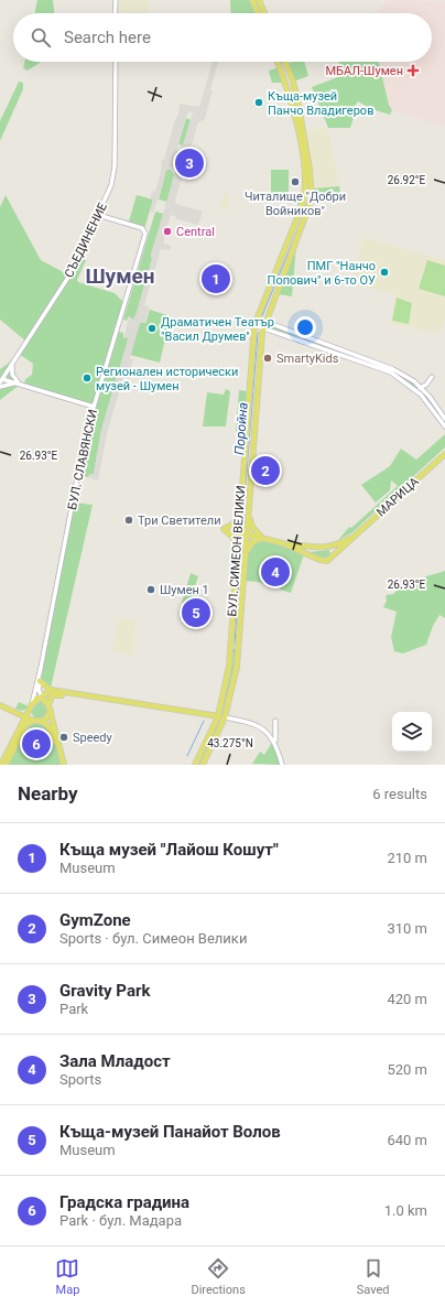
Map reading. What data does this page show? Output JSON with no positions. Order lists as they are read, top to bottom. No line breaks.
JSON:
{"streets":{"main road":["МАРИЦА","БУЛ. СИМЕОН ВЕЛИКИ"],"street":["СЪЕДИНЕНИЕ","БУЛ. СЛАВЯНСКИ"]},"crossings":[["СЪЕДИНЕНИЕ","БУЛ. СЛАВЯНСКИ"]],"districts":["Шумен"],"water":["Поройна"],"places":{"health":["МБАЛ-Шумен"],"other":["Къща-музей Панчо Владигеров","Читалище \"Добри Войников\"","Central","ПМГ \"Нанчо Попович\" и 6-то ОУ","Драматичен Театър \"Васил Друмев\"","SmartyKids","Регионален исторически музей - Шумен","Три Светители","Шумен 1","Speedy"]},"page":{"search":"Search here","pins":["3","1","2","4","5","6"],"heading":["Nearby","6 results"],"list":[{"mark":"1","name":"Къща музей \"Лайош Кошут\"","note":"Museum","value":"210 m"},{"mark":"2","name":"GymZone","note":"Sports · бул. Симеон Велики","value":"310 m"},{"mark":"3","name":"Gravity Park","note":"Park","value":"420 m"},{"mark":"4","name":"Зала Младост","note":"Sports","value":"520 m"},{"mark":"5","name":"Къща-музей Панайот Волов","note":"Museum","value":"640 m"},{"mark":"6","name":"Градска градина","note":"Park · бул. Мадара","value":"1.0 km"}],"nav":["Map","Directions","Saved"]},"coordinates":["26.92°E","26.93°E","43.275°N"]}
